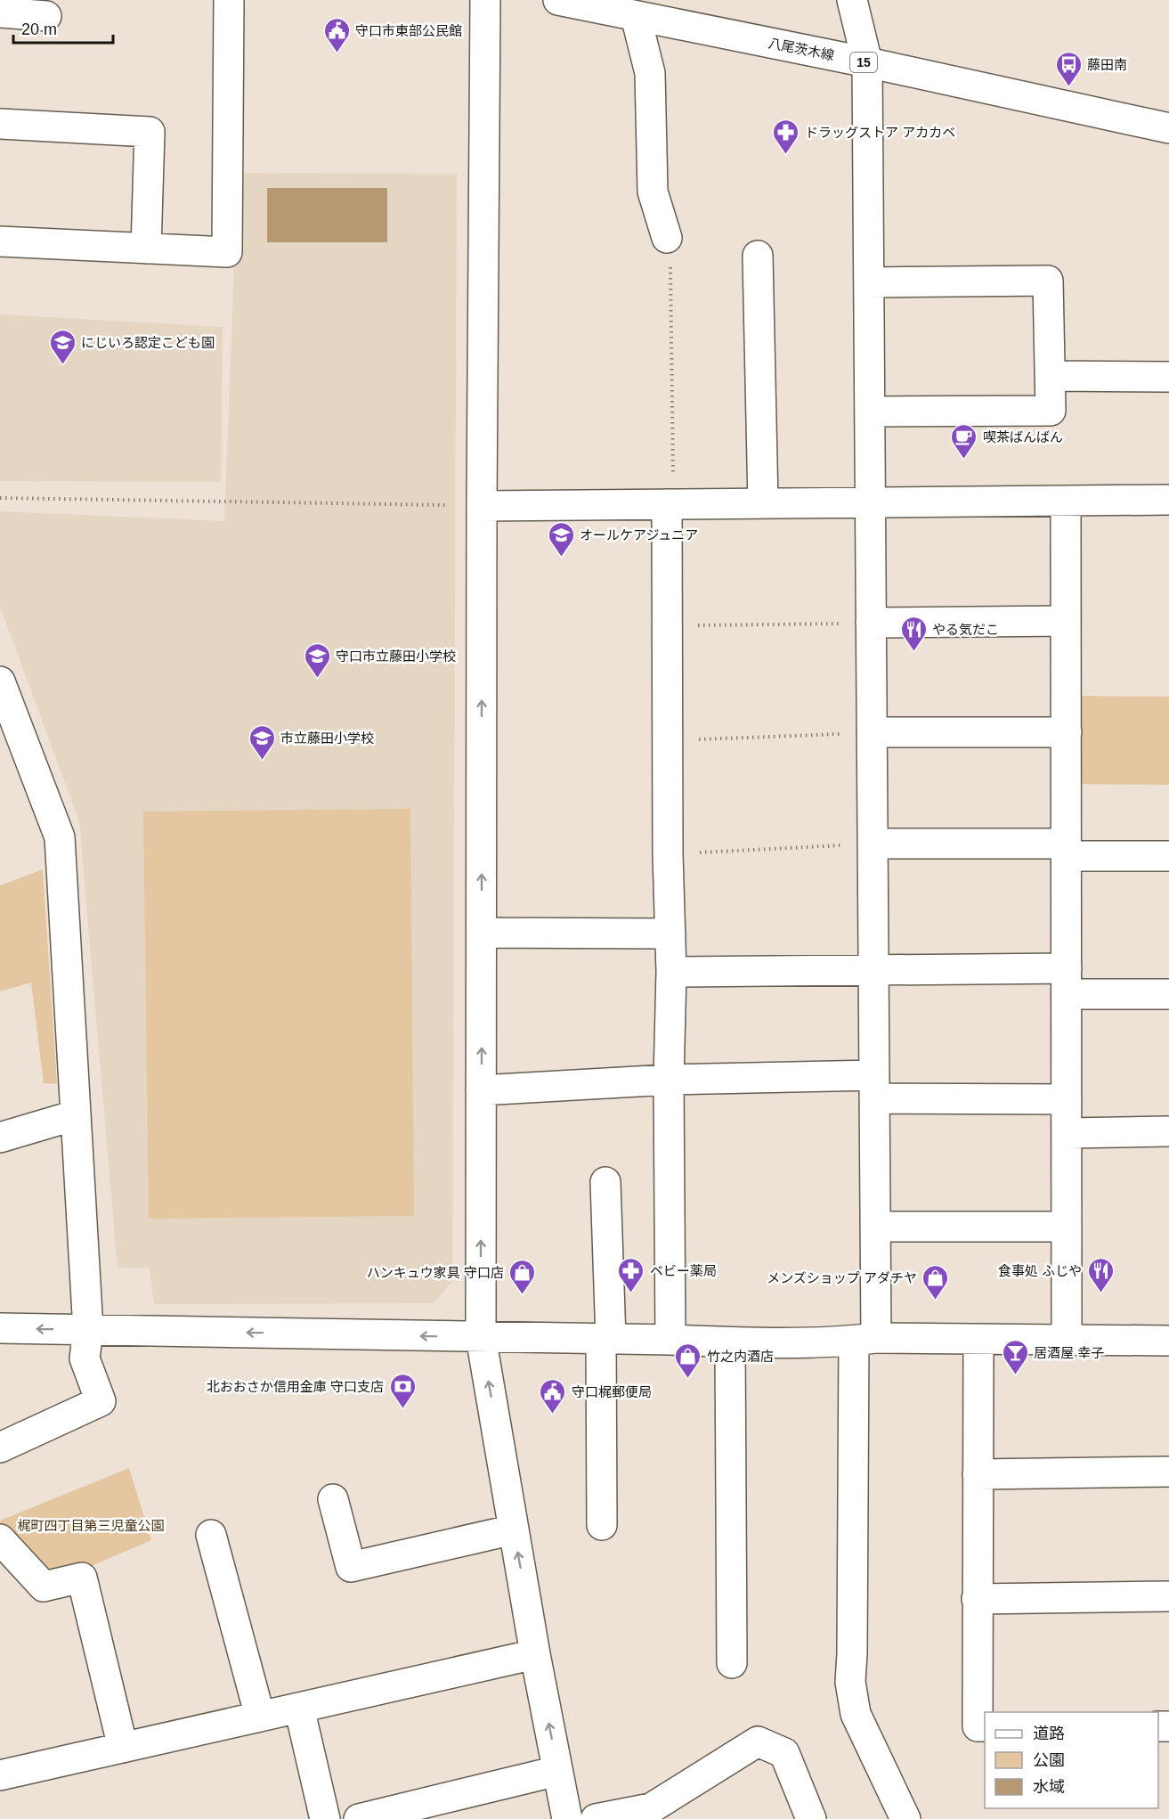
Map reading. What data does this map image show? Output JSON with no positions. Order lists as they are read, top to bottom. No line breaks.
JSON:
{"streets":{"street":["八尾茨木線","15"]},"parks":["梶町四丁目第三児童公園"],"places":{"public building":["守口市東部公民館","守口梶郵便局"],"bus stop":["藤田南"],"pharmacy":["ドラッグストア アカカベ","ベビー薬局"],"school or university":["にじいろ認定こども園","オールケアジュニア","守口市立藤田小学校","市立藤田小学校"],"cafe":["喫茶ばんばん"],"restaurant":["やる気だこ","食事処 ふじや"],"shop":["ハンキュウ家具 守口店","メンズショップ アダチヤ","竹之内酒店"],"bar":["居酒屋 幸子"],"bank":["北おおさか信用金庫 守口支店"]},"legend":["道路","公園","水域"],"scale_bar":"20 m"}
